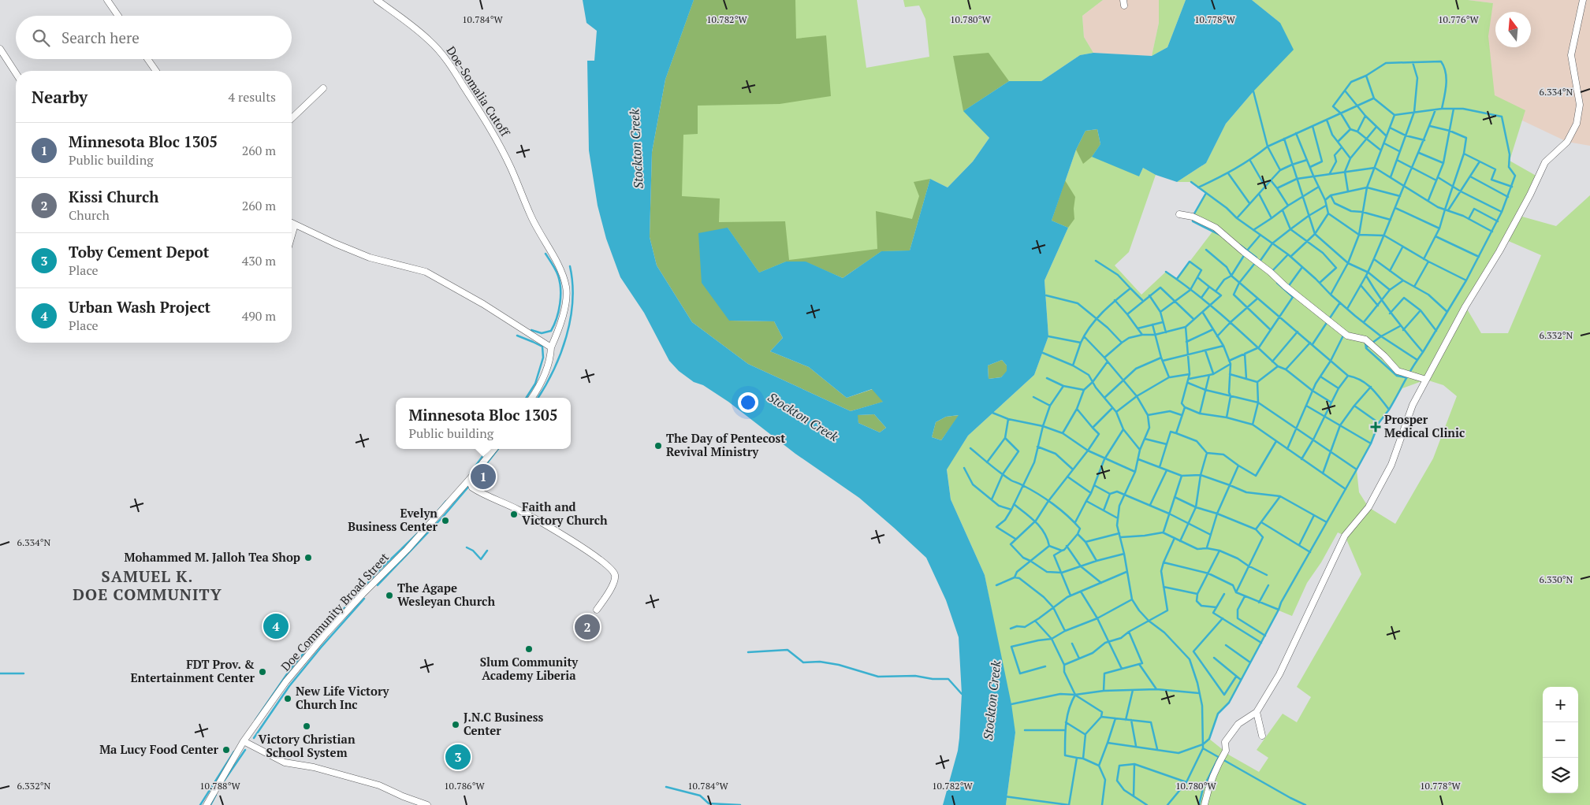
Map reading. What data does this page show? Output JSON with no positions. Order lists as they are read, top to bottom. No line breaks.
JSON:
{"streets":{"street":["Doe-Somalia Cutoff","Doe Community Broad Street"]},"districts":["SAMUEL K. DOE COMMUNITY"],"water":["Stockton Creek"],"places":{"health":["Prosper Medical Clinic"],"other":["The Day of Pentecost Revival Ministry","Faith and Victory Church","Evelyn Business Center","Mohammed M. Jalloh Tea Shop","The Agape Wesleyan Church","Slum Community Academy Liberia","FDT Prov. & Entertainment Center","New Life Victory Church Inc","J.N.C Business Center","Victory Christian School System","Ma Lucy Food Center"]},"north":"top","page":{"search":"Search here","heading":["Nearby","4 results"],"list":[{"mark":"1","name":"Minnesota Bloc 1305","note":"Public building","value":"260 m"},{"mark":"2","name":"Kissi Church","note":"Church","value":"260 m"},{"mark":"3","name":"Toby Cement Depot","note":"Place","value":"430 m"},{"mark":"4","name":"Urban Wash Project","note":"Place","value":"490 m"}],"popup":["Minnesota Bloc 1305","Public building"],"pins":["1","4","2","3"],"map_buttons":["+","−"]},"coordinates":["10.784°W","10.782°W","10.780°W","10.778°W","10.776°W","6.334°N","6.332°N","6.330°N","10.788°W","10.786°W"]}
